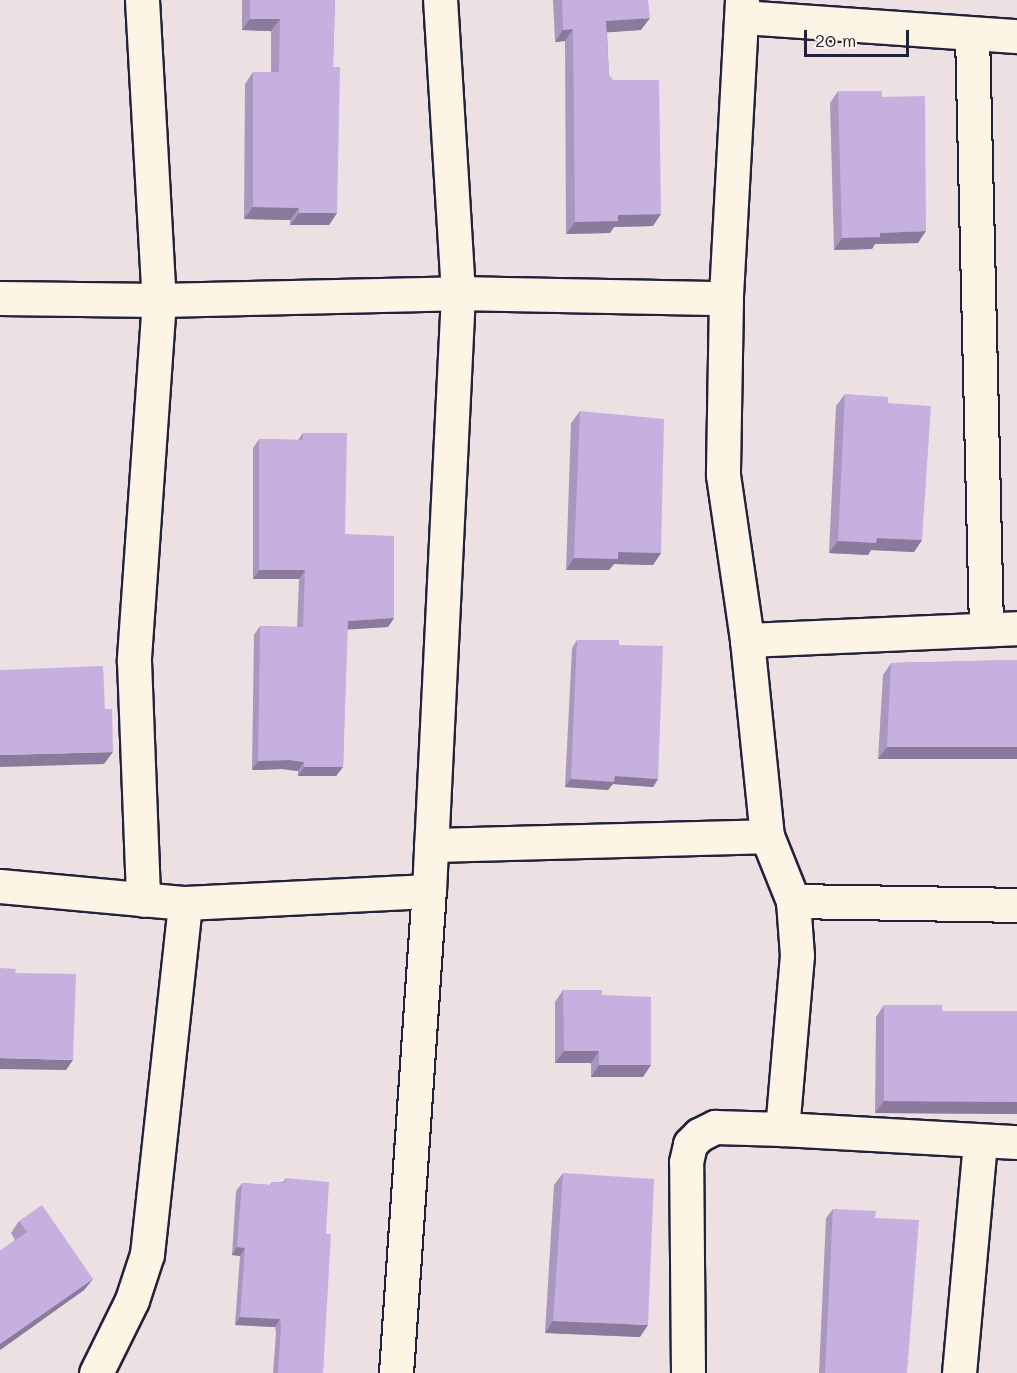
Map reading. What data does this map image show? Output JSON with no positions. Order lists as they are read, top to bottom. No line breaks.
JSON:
{"scale_bar":"20 m"}
